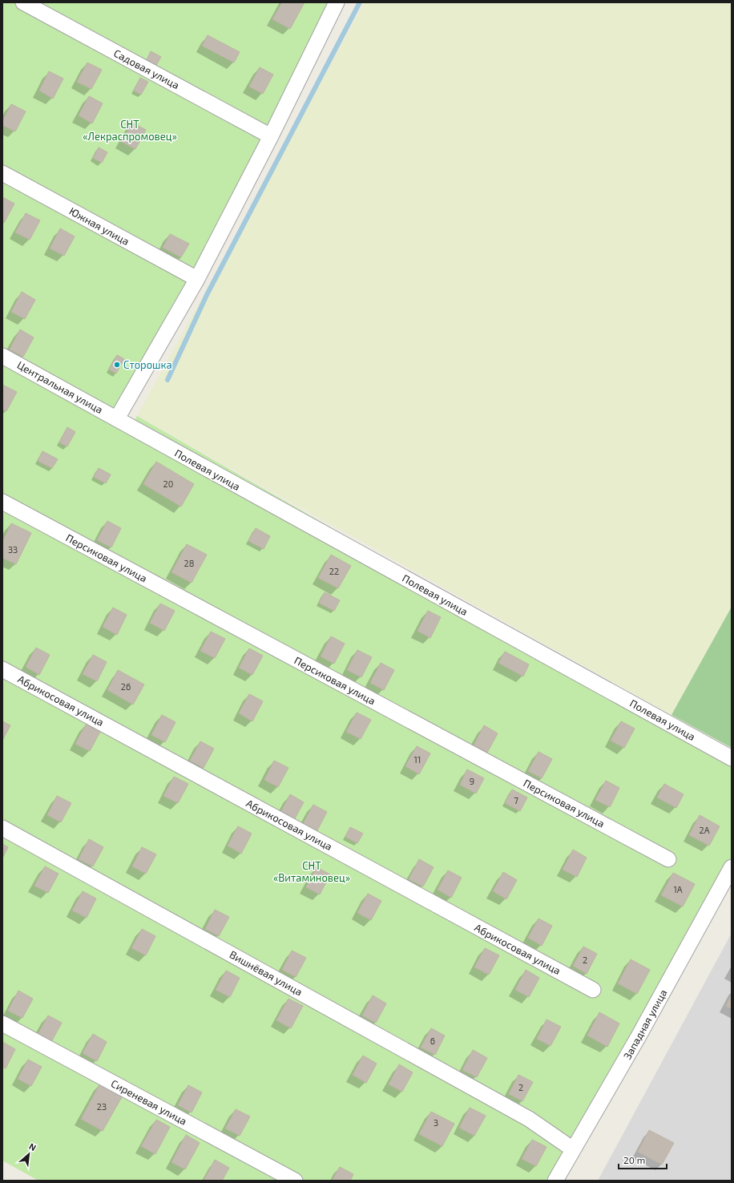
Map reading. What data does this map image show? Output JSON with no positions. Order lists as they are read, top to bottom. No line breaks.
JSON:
{"streets":{"street":["Садовая улица","Южная улица","Центральная улица","Полевая улица","Персиковая улица","Абрикосовая улица","Вишнёвая улица","Западная улица","Сиреневая улица"]},"crossings":[["Центральная улица","Полевая улица"],["Вишнёвая улица","Западная улица"]],"parks":["СНТ «Лекраспромовец»","СНТ «Витаминовец»"],"places":["Сторошка"],"house_numbers":["20","33","28","22","26","11","9","7","2А","1А","2","6","2","23","3"],"scale_bar":"20 m","north":"top right"}
